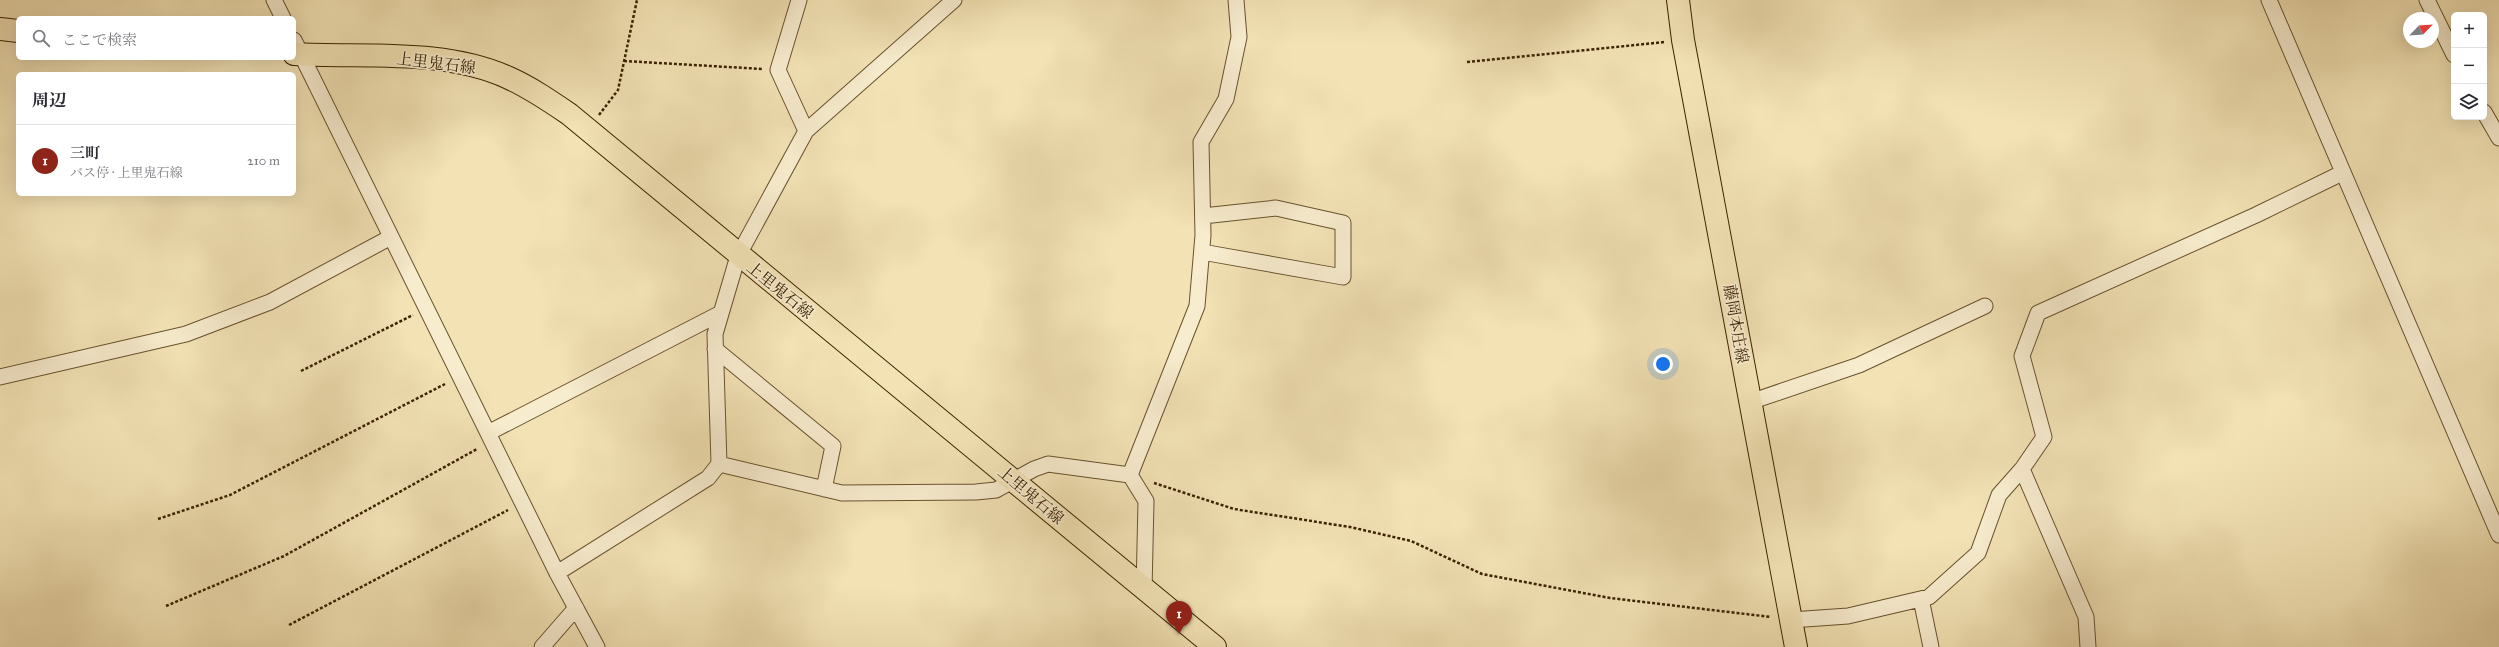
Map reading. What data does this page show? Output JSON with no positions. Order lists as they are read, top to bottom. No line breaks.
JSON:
{"streets":{"main road":["上里鬼石線","藤岡本庄線"]},"north":"top right","page":{"map_buttons":["+","−"],"search":"ここで検索","heading":"周辺","list":[{"mark":"1","name":"三町","note":"バス停 · 上里鬼石線","value":"210 m"}],"pins":"1"}}
